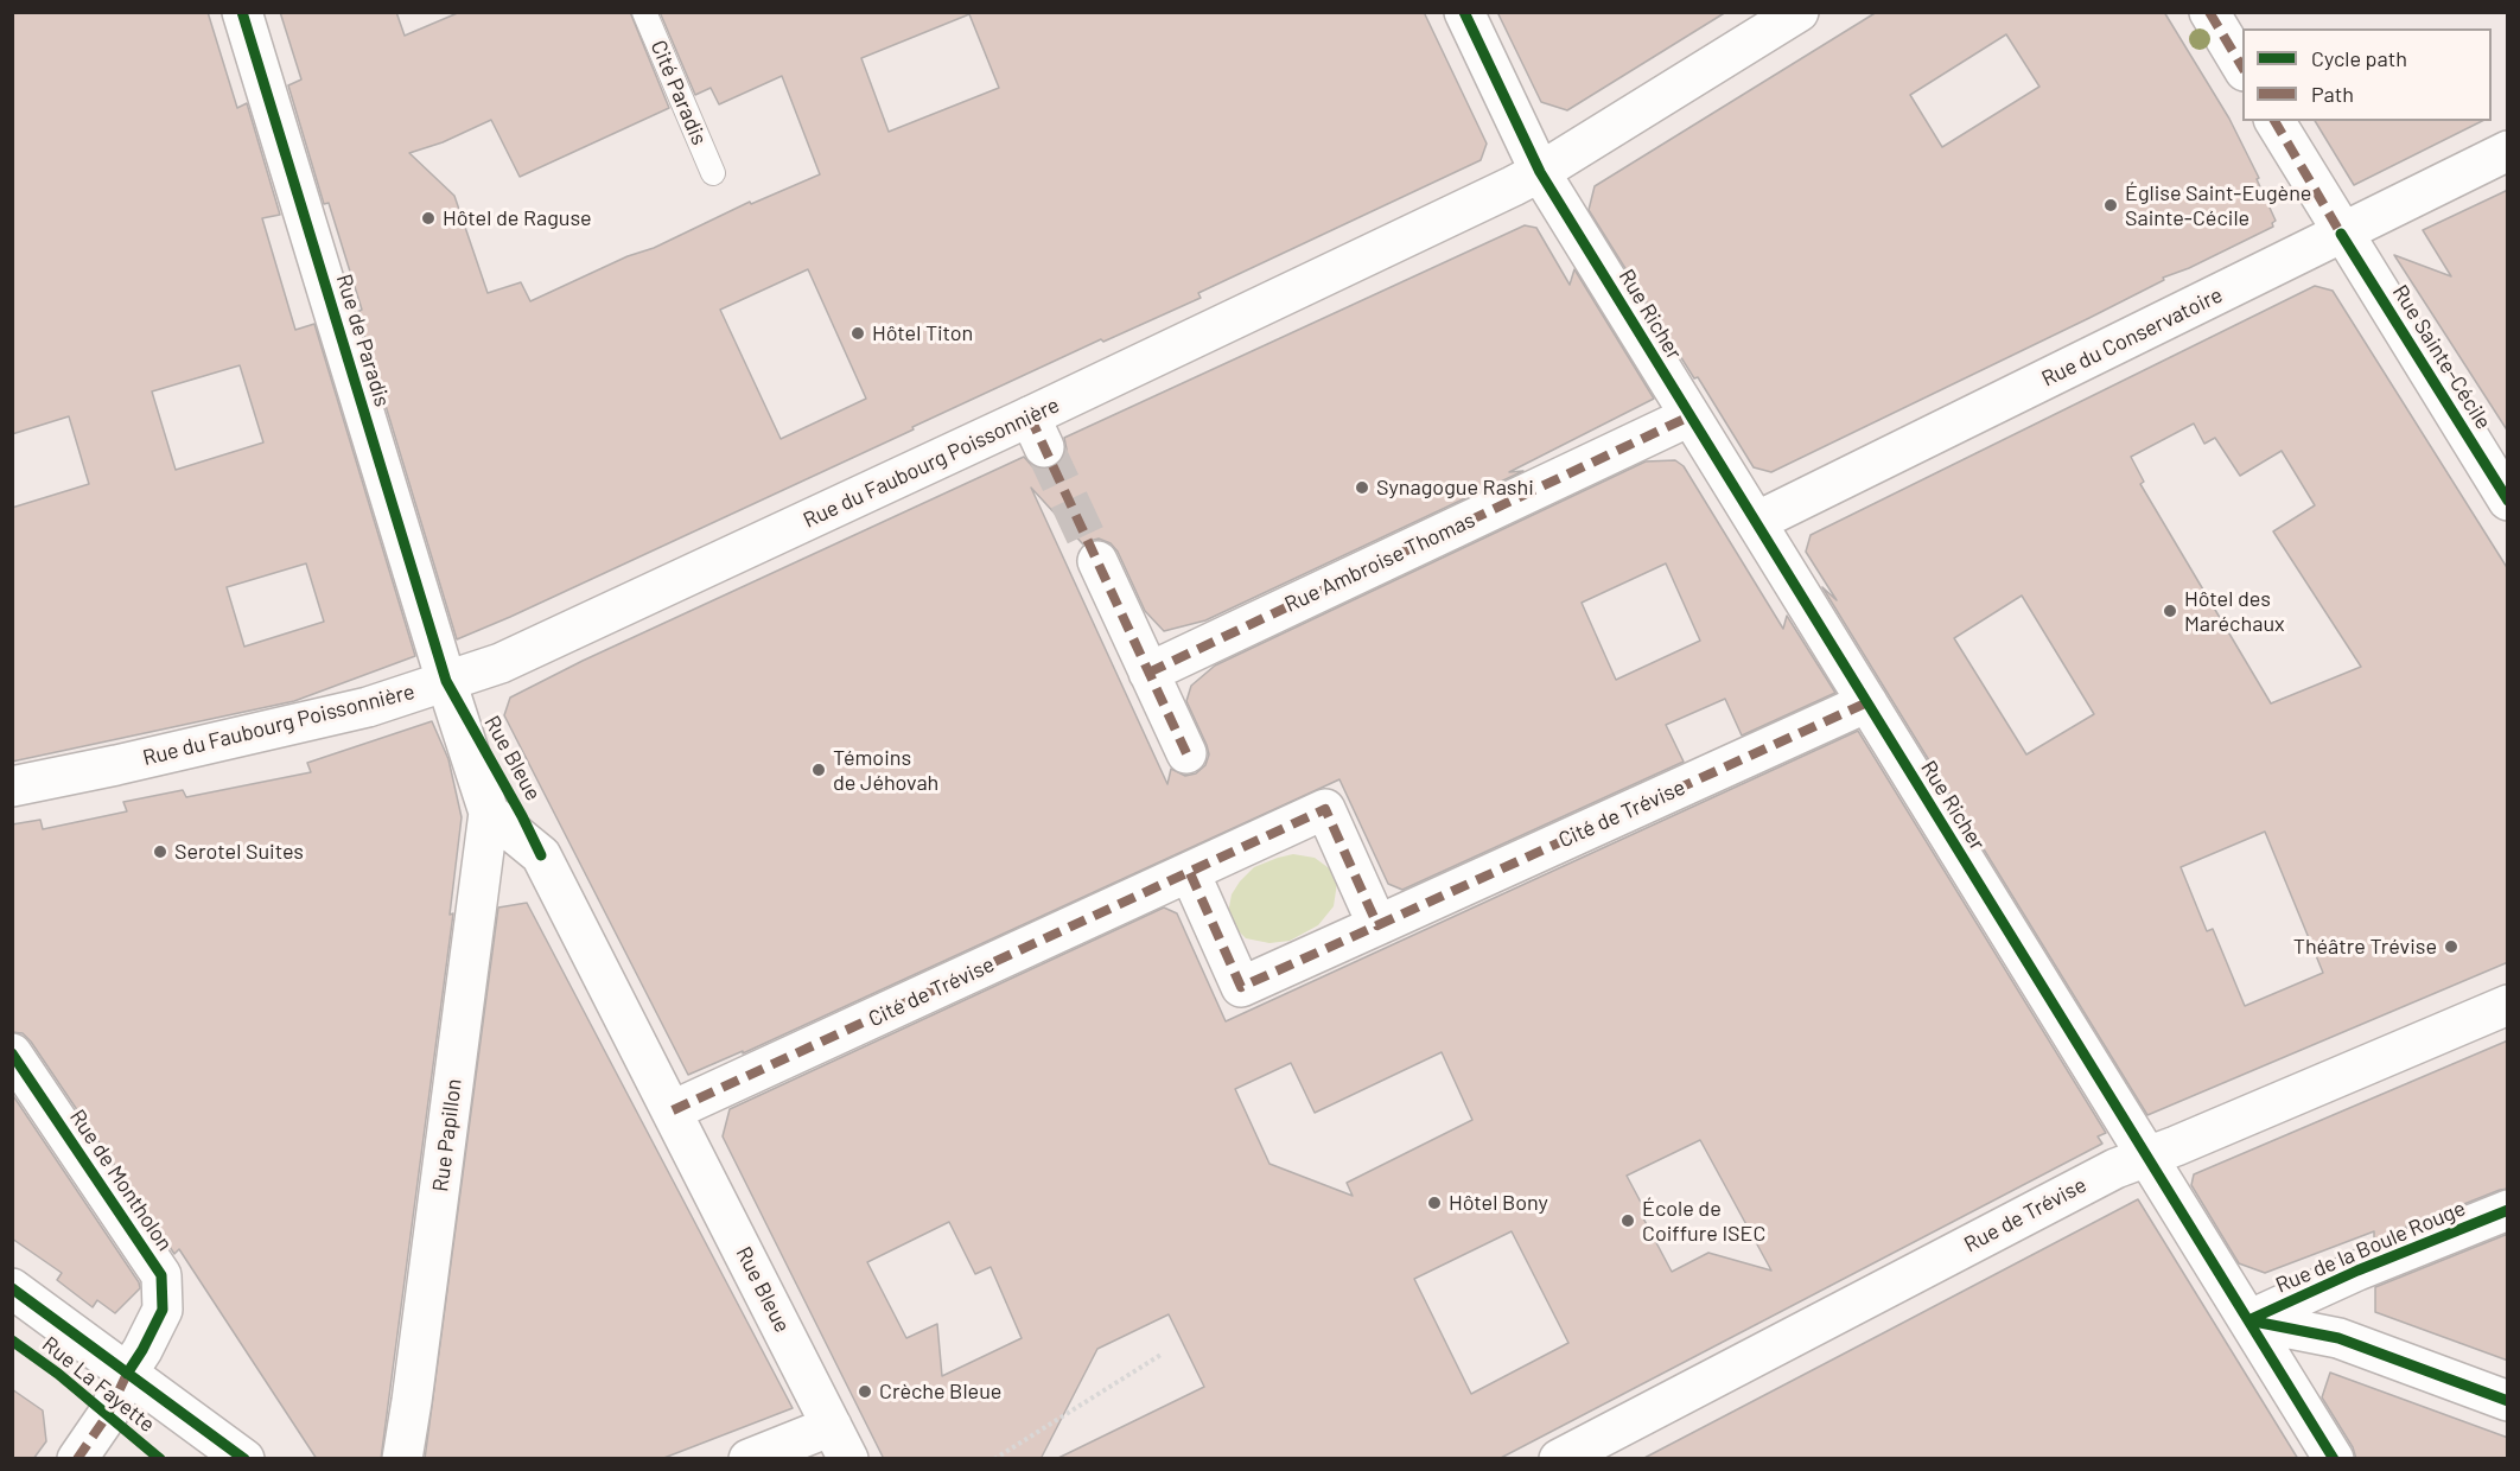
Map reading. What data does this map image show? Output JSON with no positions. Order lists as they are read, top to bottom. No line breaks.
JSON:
{"streets":{"street":["Rue Richer","Rue du Conservatoire","Rue de Paradis","Rue Sainte-Cécile","Rue du Faubourg Poissonnière","Rue Ambroise Thomas","Rue Bleue","Cité de Trévise","Rue Papillon","Rue de Montholon","Rue de Trévise","Rue de la Boule Rouge","Rue La Fayette"],"lane":["Cité Paradis"]},"crossings":[["Rue Richer","Rue du Conservatoire"],["Rue Richer","Rue du Faubourg Poissonnière"],["Rue Richer","Rue Ambroise Thomas"],["Rue Richer","Cité de Trévise"],["Rue Richer","Rue de Trévise"],["Rue Richer","Rue de la Boule Rouge"],["Rue du Conservatoire","Rue Sainte-Cécile"],["Rue de Paradis","Rue du Faubourg Poissonnière"],["Rue de Paradis","Rue Bleue"],["Rue du Faubourg Poissonnière","Rue Bleue"],["Rue Bleue","Cité de Trévise"],["Rue Bleue","Rue Papillon"],["Rue de Montholon","Rue La Fayette"]],"places":["Église Saint-Eugène Sainte-Cécile","Hôtel de Raguse","Hôtel Titon","Synagogue Rashi","Hôtel des Maréchaux","Témoins de Jéhovah","Serotel Suites","Théâtre Trévise","Hôtel Bony","École de Coiffure ISEC","Crèche Bleue"],"legend":["Cycle path","Path"]}
